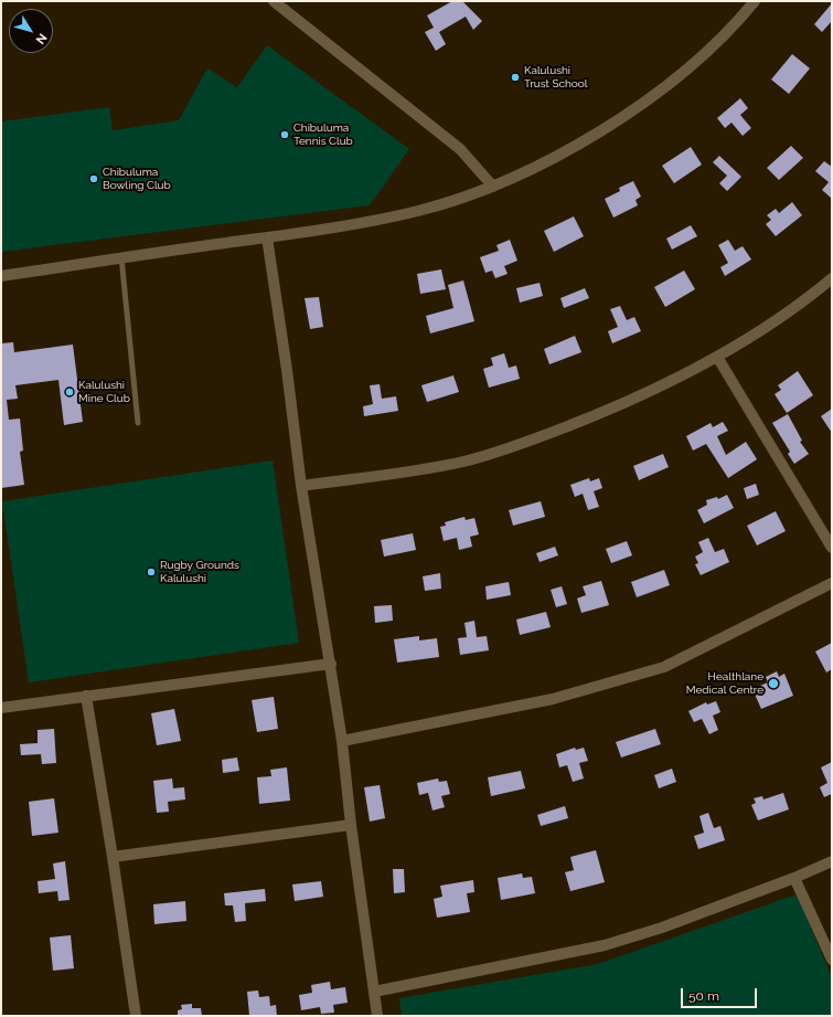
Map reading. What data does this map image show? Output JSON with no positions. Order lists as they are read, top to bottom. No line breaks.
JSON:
{"places":["Kalulushi Trust School","Chibuluma Tennis Club","Chibuluma Bowling Club","Kalulushi Mine Club","Rugby Grounds Kalulushi","Healthlane Medical Centre"],"scale_bar":"50 m","north":"bottom right"}
